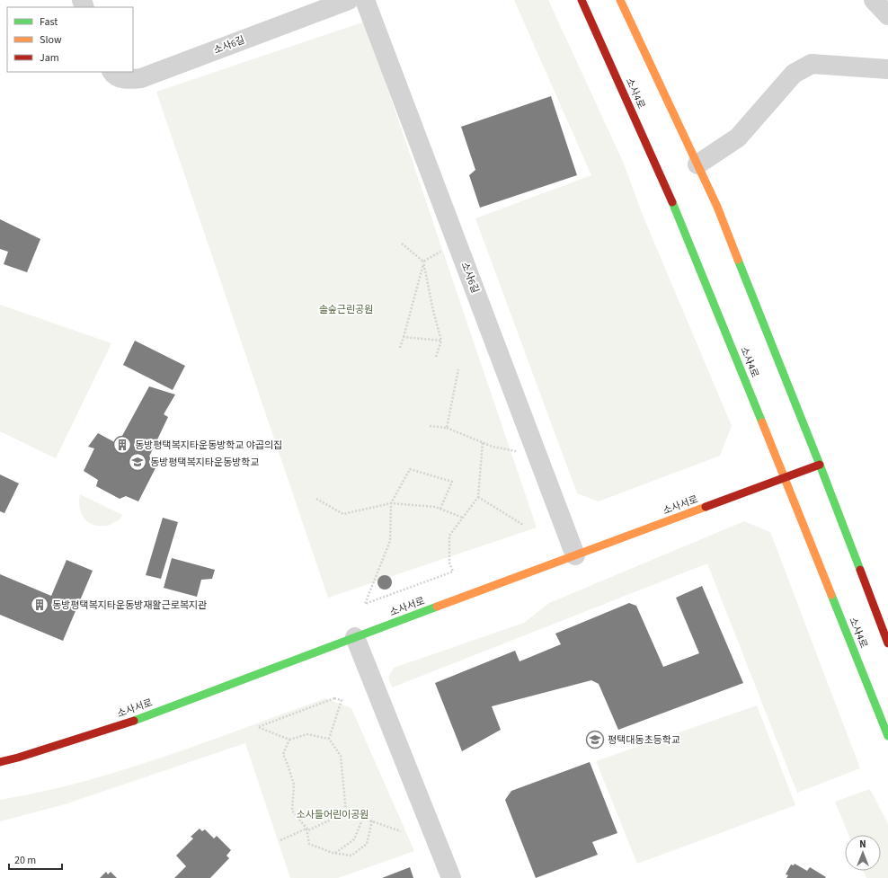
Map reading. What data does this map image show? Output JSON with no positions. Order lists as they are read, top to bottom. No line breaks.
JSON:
{"streets":{"main road":["소사4로","소사서로"],"street":["소사6길"]},"crossings":[["소사6길","소사서로"],["소사4로","소사서로"]],"parks":["솔숲근린공원","소사들어린이공원"],"places":{"building":["동방평택복지타운동방학교 야곱의집","동방평택복지타운동방재활근로복지관"],"school or university":["동방평택복지타운동방학교","평택대동초등학교"]},"legend":["Fast","Slow","Jam"],"scale_bar":"20 m","north":"top"}
